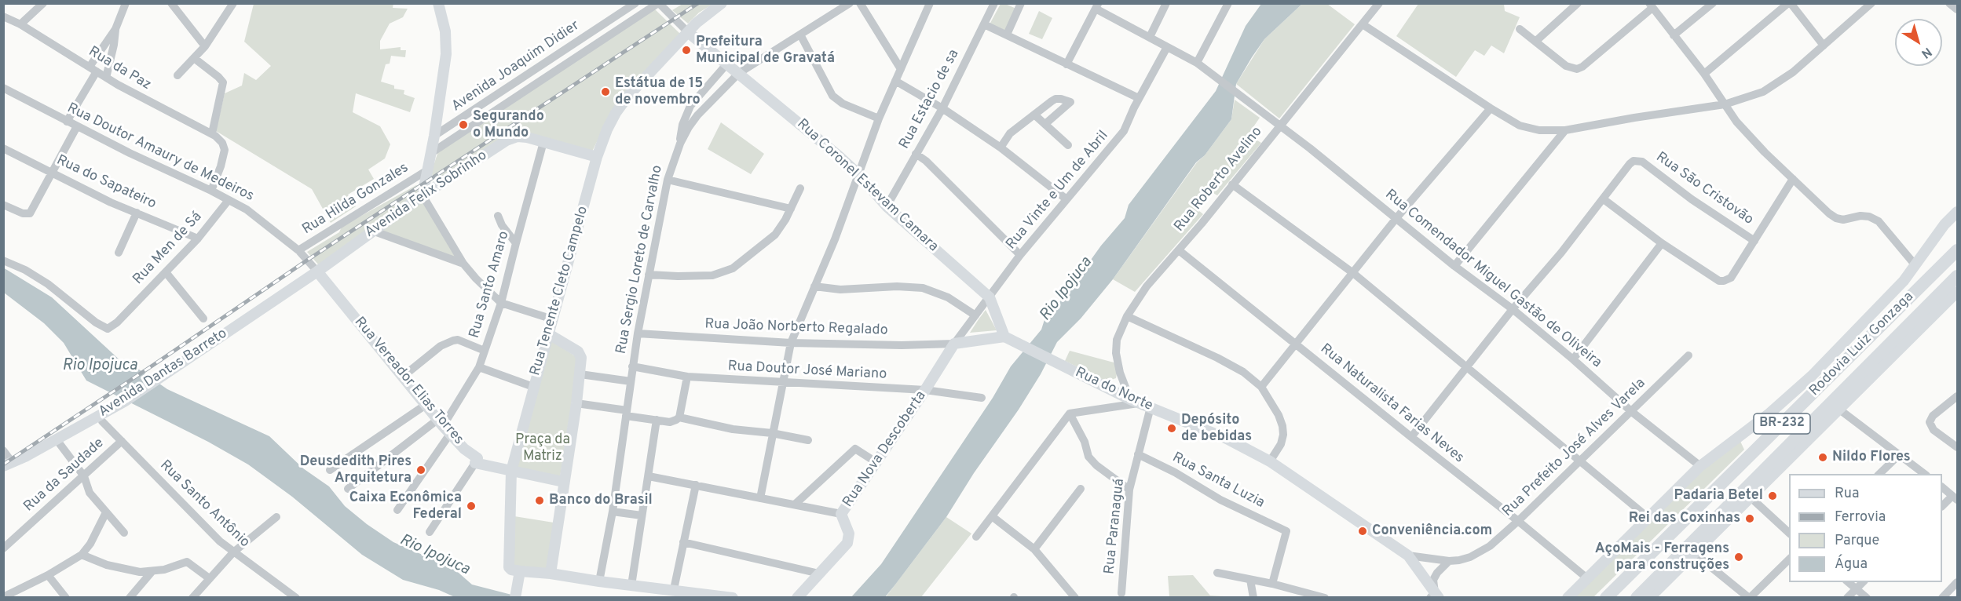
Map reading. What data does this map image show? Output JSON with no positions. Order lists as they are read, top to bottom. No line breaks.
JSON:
{"streets":{"highway":["Rodovia Luiz Gonzaga","BR-232"],"main road":["Rua Coronel Estevam Camara","Avenida Felix Sobrinho","Rua Tenente Cleto Campelo","Avenida Dantas Barreto","Rua Vereador Elias Torres","Rua do Norte","Rua Nova Descoberta"],"street":["Avenida Joaquim Didier","Rua da Paz","Rua Estacio de sa","Rua Doutor Amaury de Medeiros","Rua Roberto Avelino","Rua do Sapateiro","Rua São Cristovão","Rua Vinte e Um de Abril","Rua Hilda Gonzales","Rua Men de Sá","Rua Sergio Loreto de Carvalho","Rua Comendador Miguel Gastão de Oliveira","Rua Santo Amaro","Rua João Norberto Regalado","Rua Doutor José Mariano","Rua Naturalista Farias Neves","Rua Prefeito José Alves Varela","Rua da Saudade","Rua Santa Luzia","Rua Santo Antônio","Rua Paranaguá"]},"crossings":[["Rua da Paz","Rua Doutor Amaury de Medeiros"],["Rua Estacio de sa","Rua Coronel Estevam Camara"],["Rua Doutor Amaury de Medeiros","Avenida Felix Sobrinho"],["Rua Doutor Amaury de Medeiros","Rua Hilda Gonzales"],["Rua Doutor Amaury de Medeiros","Rua Men de Sá"],["Rua Doutor Amaury de Medeiros","Avenida Dantas Barreto"],["Rua Doutor Amaury de Medeiros","Rua Vereador Elias Torres"],["Rua Roberto Avelino","Rua Comendador Miguel Gastão de Oliveira"],["Rua Roberto Avelino","Rua do Norte"],["Rua Roberto Avelino","Rua Naturalista Farias Neves"],["Rua do Sapateiro","Rua Men de Sá"],["Rua Coronel Estevam Camara","Rua Vinte e Um de Abril"],["Rua Coronel Estevam Camara","Rua Sergio Loreto de Carvalho"],["Rua Coronel Estevam Camara","Rua Tenente Cleto Campelo"],["Rua Coronel Estevam Camara","Rua do Norte"],["Rua Vinte e Um de Abril","Rua Comendador Miguel Gastão de Oliveira"],["Rua Vinte e Um de Abril","Rua João Norberto Regalado"],["Rua Vinte e Um de Abril","Rua Nova Descoberta"],["Avenida Felix Sobrinho","Rua Santo Amaro"],["Avenida Felix Sobrinho","Rua Tenente Cleto Campelo"],["Avenida Felix Sobrinho","Avenida Dantas Barreto"],["Avenida Felix Sobrinho","Rua Vereador Elias Torres"],["Rua Sergio Loreto de Carvalho","Rua João Norberto Regalado"],["Rua Sergio Loreto de Carvalho","Rua Doutor José Mariano"],["Rua Comendador Miguel Gastão de Oliveira","Rua Prefeito José Alves Varela"],["Rua Santo Amaro","Rua Vereador Elias Torres"],["Rua João Norberto Regalado","Rua Nova Descoberta"],["Rua Doutor José Mariano","Rua Nova Descoberta"],["Avenida Dantas Barreto","Rua Vereador Elias Torres"],["Rua do Norte","Rua Prefeito José Alves Varela"],["Rua do Norte","Rua Paranaguá"],["Rua Naturalista Farias Neves","Rua Prefeito José Alves Varela"],["Rua da Saudade","Rua Santo Antônio"],["Rua Santa Luzia","Rua Paranaguá"]],"water":["Rio Ipojuca"],"parks":["Praça da Matriz"],"places":["Prefeitura Municipal de Gravatá","Estátua de 15 de novembro","Segurando o Mundo","Depósito de bebidas","Nildo Flores","Deusdedith Pires Arquitetura","Padaria Betel","Banco do Brasil","Caixa Econômica Federal","Rei das Coxinhas","Conveniência.com","AçoMais - Ferragens para construções"],"legend":["Rua","Ferrovia","Parque","Água"],"north":"bottom right"}
